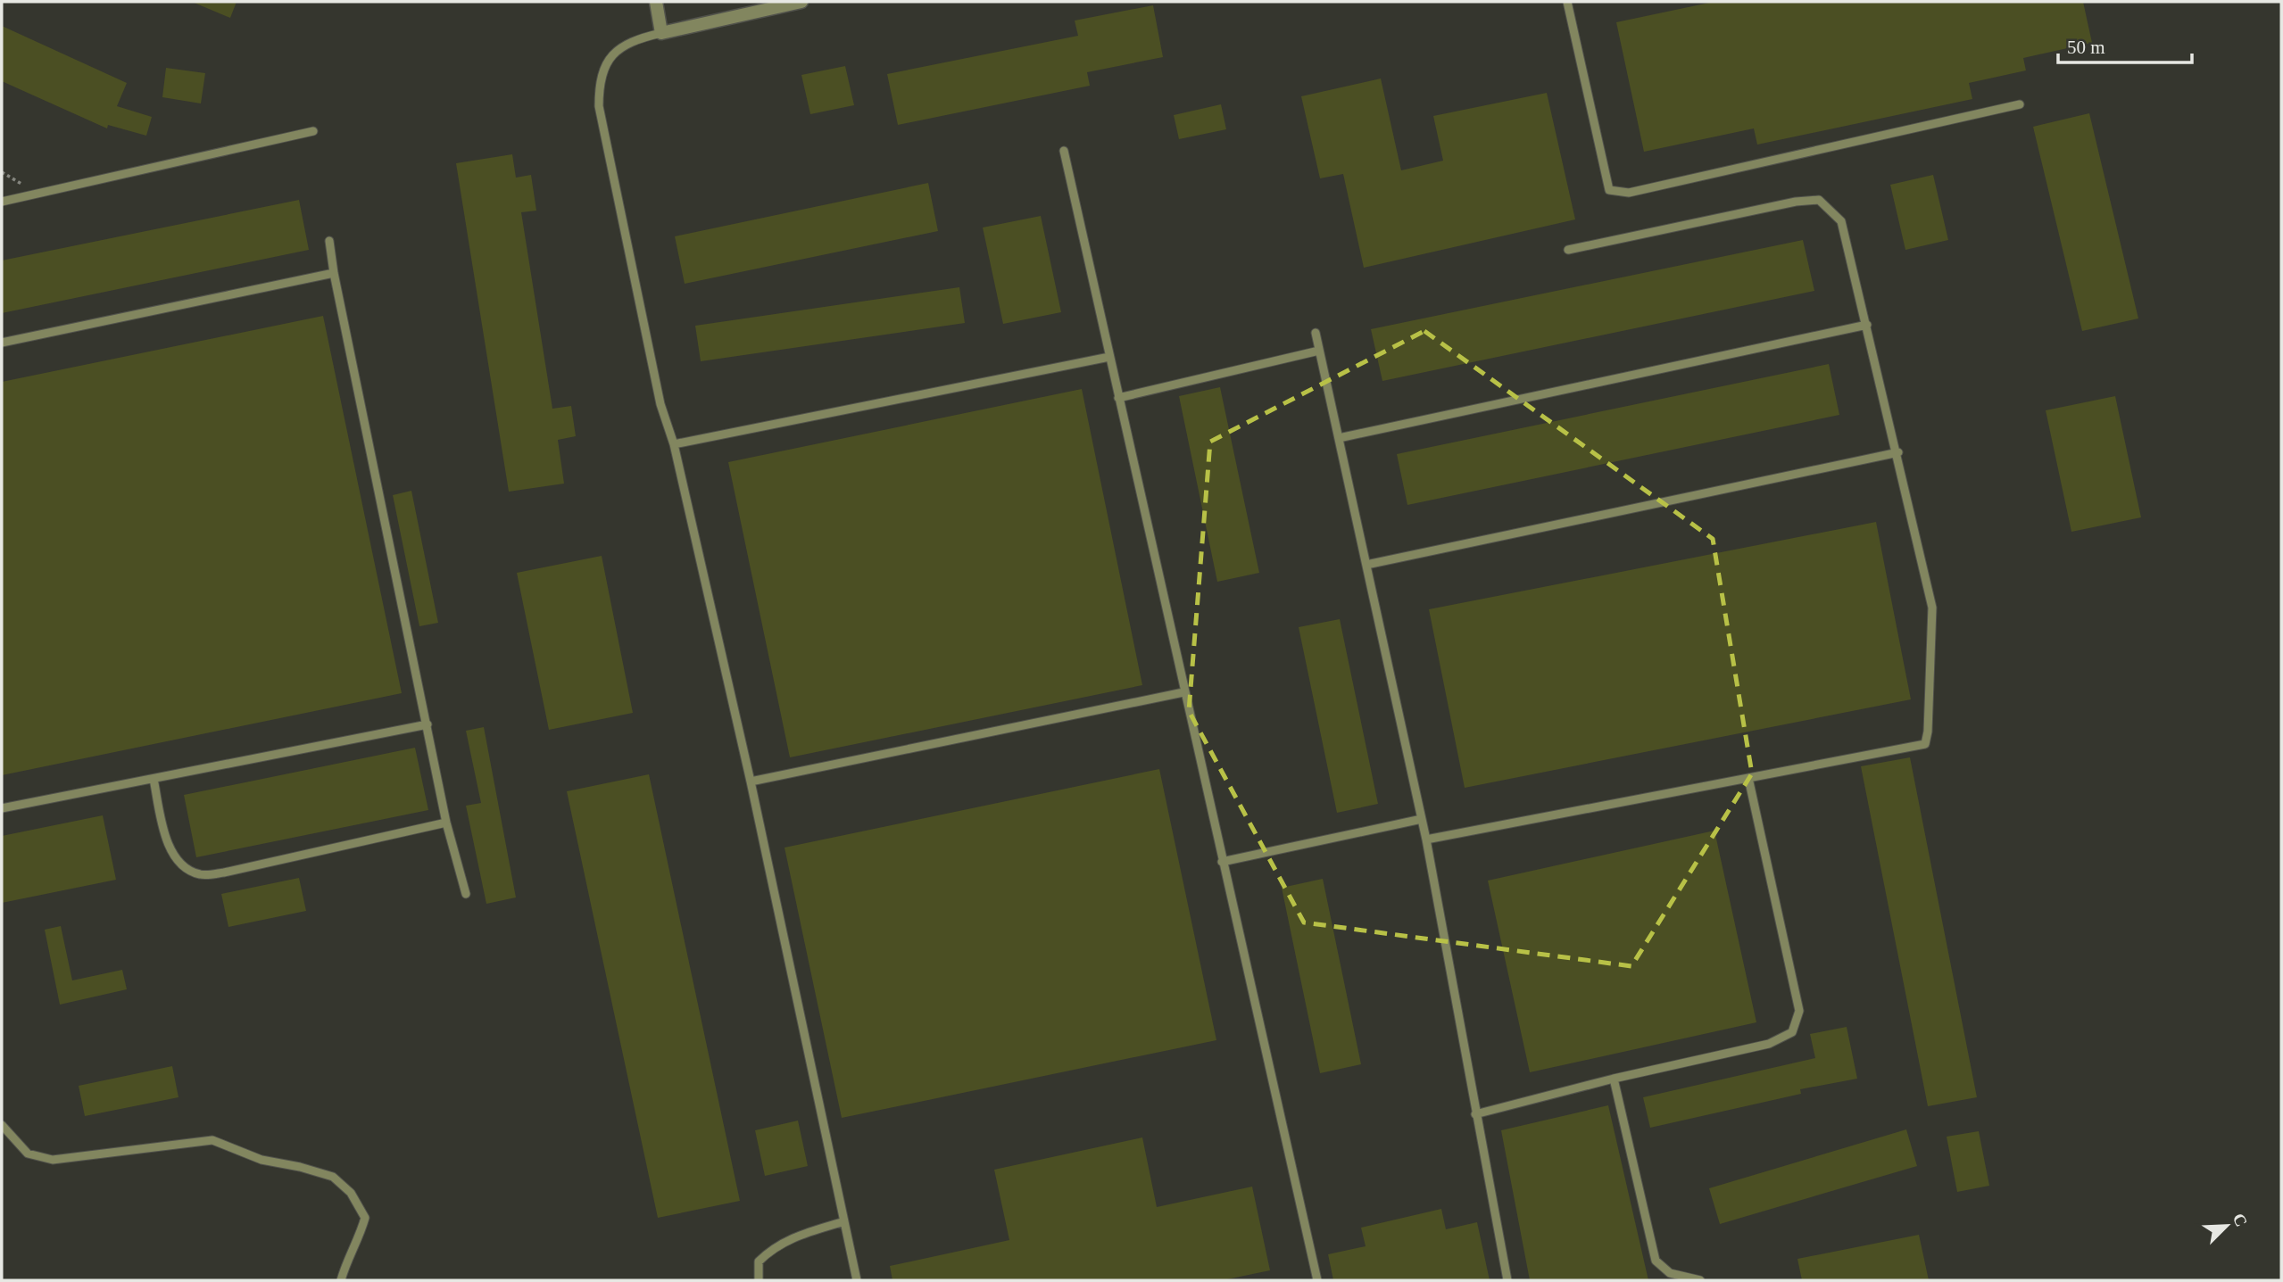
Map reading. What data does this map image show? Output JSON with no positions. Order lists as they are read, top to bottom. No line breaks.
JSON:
{"scale_bar":"50 m","north":"top right"}
